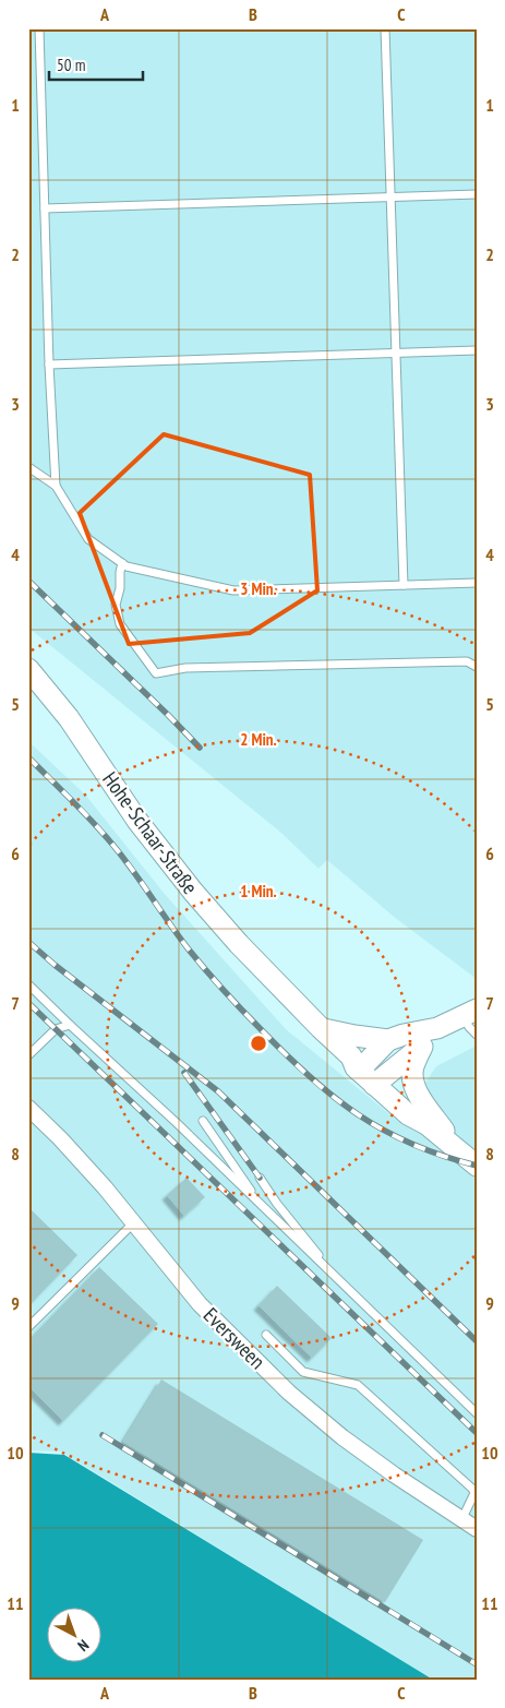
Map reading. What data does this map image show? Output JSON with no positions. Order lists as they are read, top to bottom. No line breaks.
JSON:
{"streets":{"main road":["Hohe-Schaar-Straße"],"street":["Eversween"]},"scale_bar":"50 m","north":"bottom right","grid":{"columns":["A","B","C"],"rows":["1","2","3","4","5","6","7","8","9","10","11"]},"rings":["3 Min.","2 Min.","1 Min."]}
